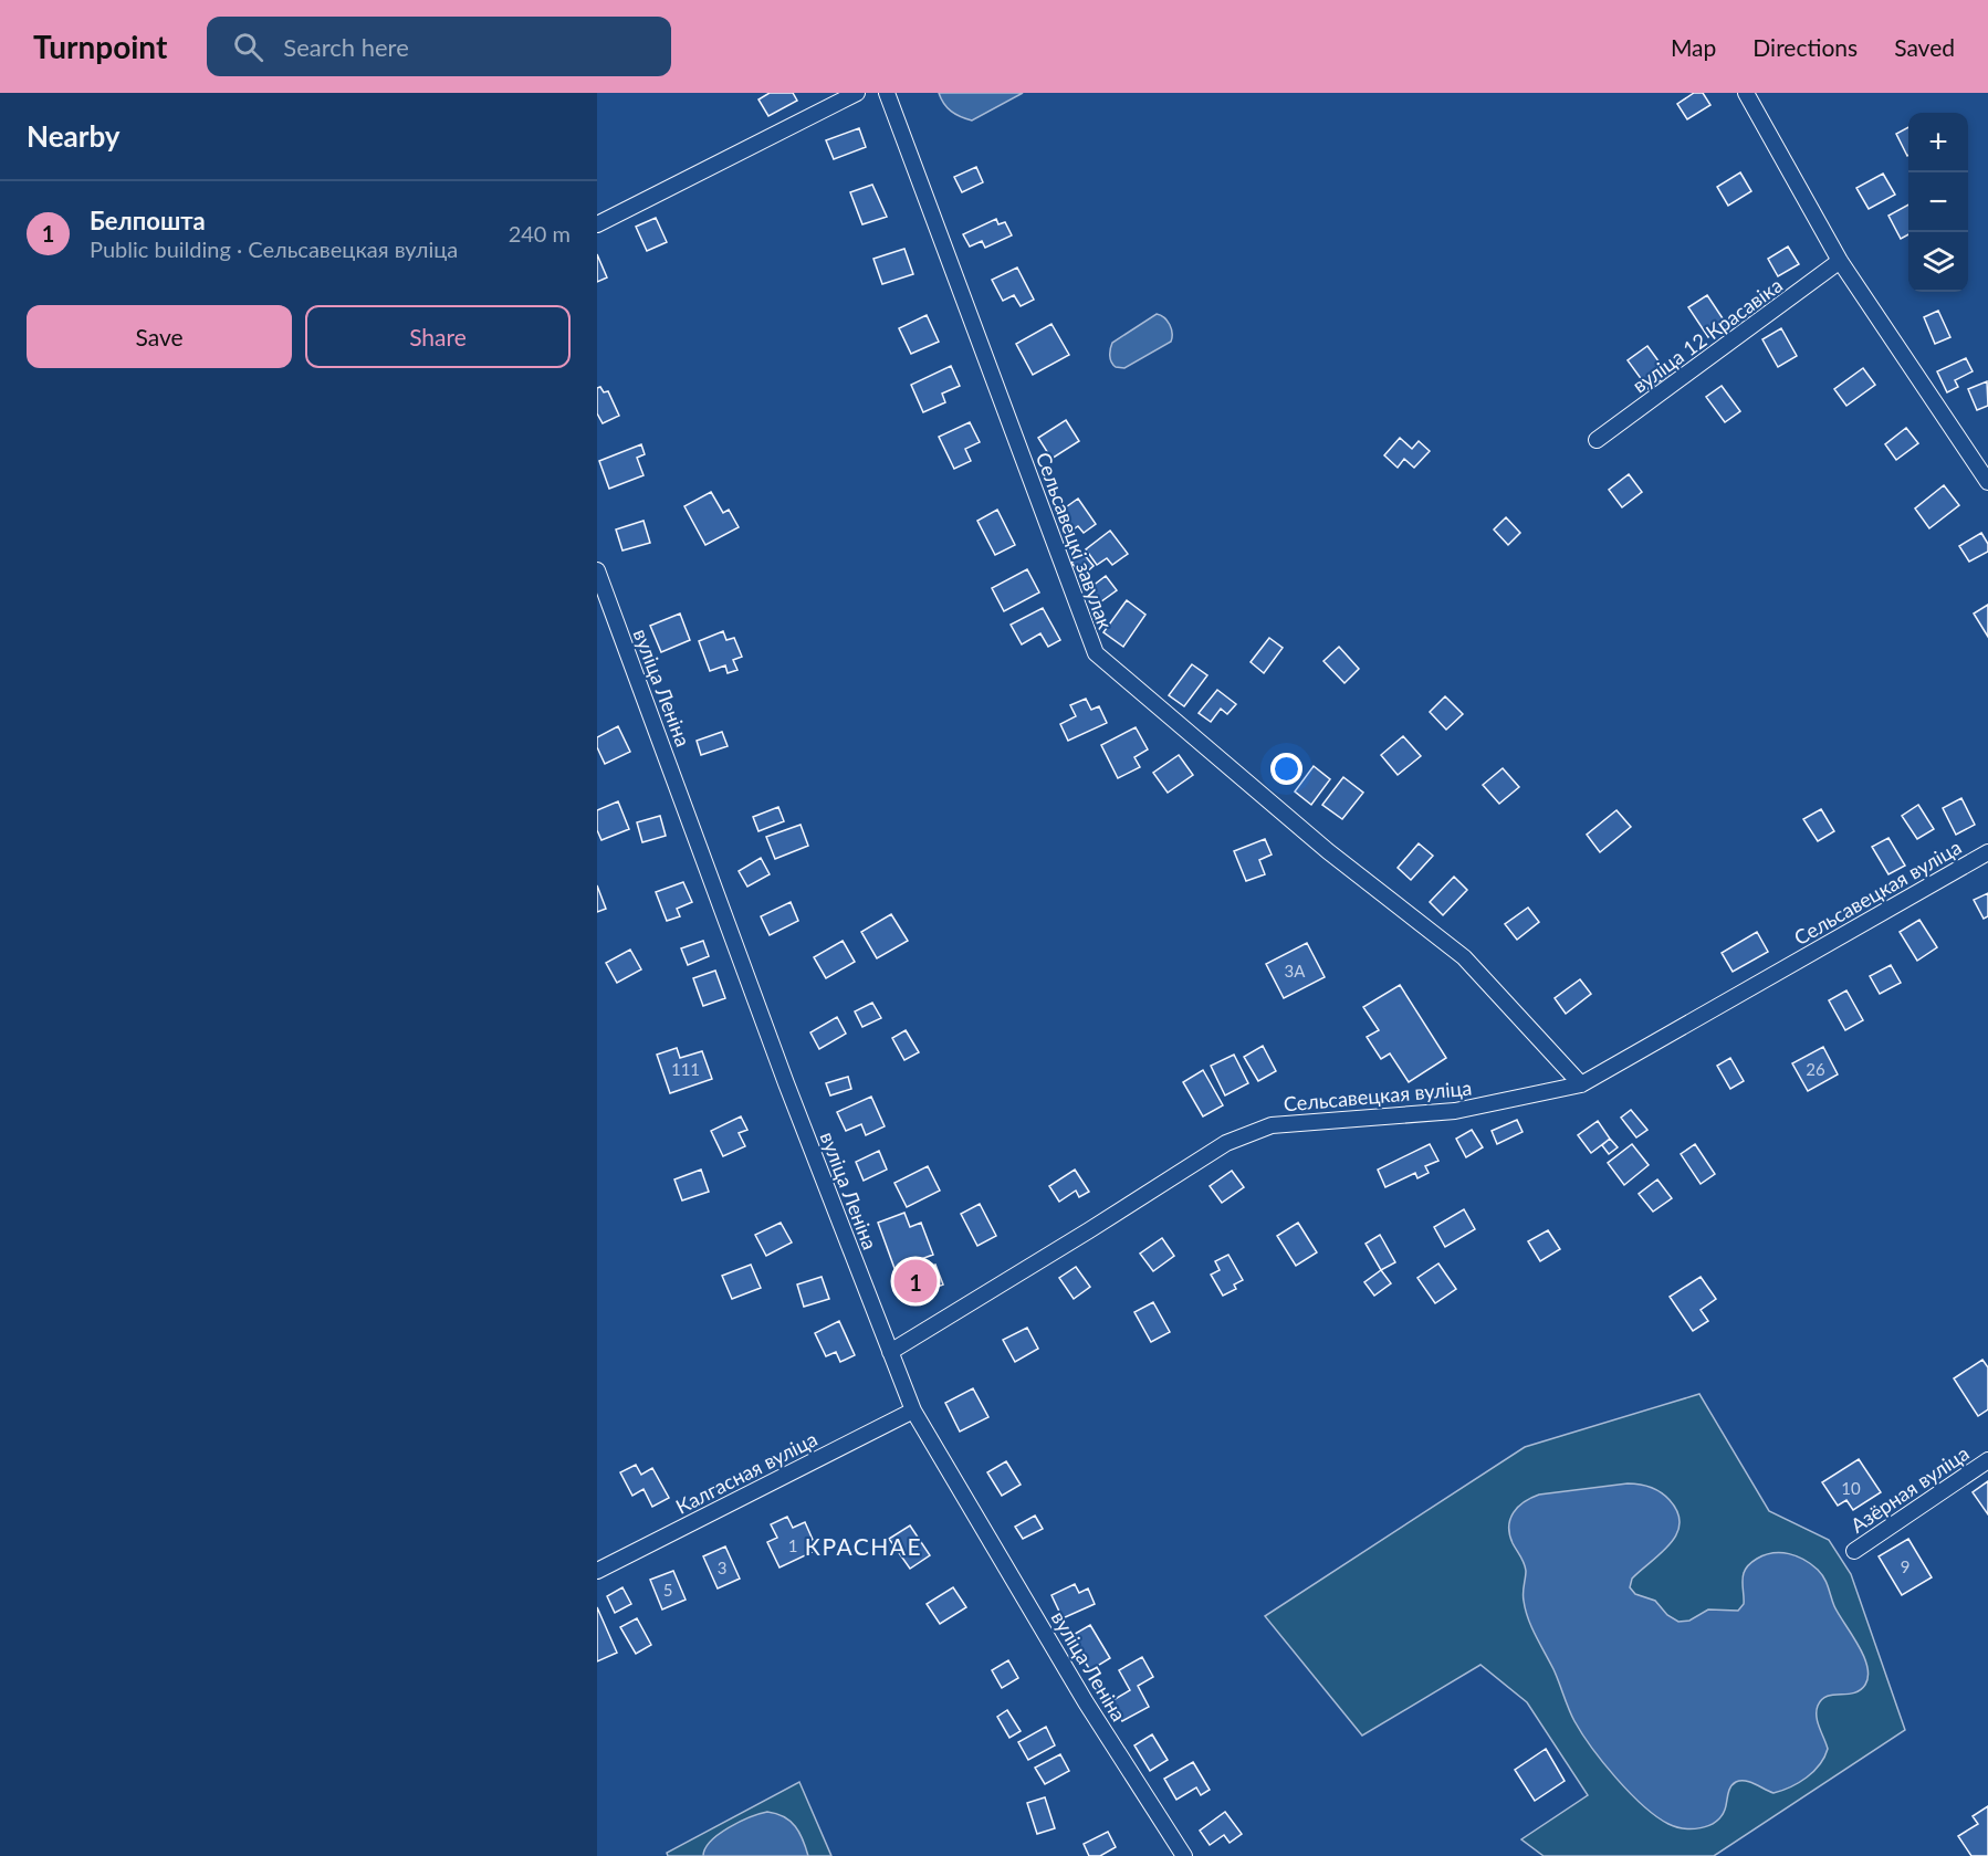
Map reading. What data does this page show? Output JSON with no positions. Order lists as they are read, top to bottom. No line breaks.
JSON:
{"streets":{"street":["вуліца 12 Красавіка","Сельсавецкі завулак","вуліца Леніна","Сельсавецкая вуліца","Калгасная вуліца","Азёрная вуліца"]},"crossings":[["Сельсавецкі завулак","Сельсавецкая вуліца"],["вуліца Леніна","Сельсавецкая вуліца"],["вуліца Леніна","Калгасная вуліца"]],"districts":["КРАСНАЕ"],"house_numbers":["3А","111","26","10","1","9","3","5"],"page":{"header":"Turnpoint","search":"Search here","nav":["Map","Directions","Saved"],"heading":"Nearby","map_buttons":["+","−"],"list":[{"mark":"1","name":"Белпошта","note":"Public building · Сельсавецкая вуліца","value":"240 m"}],"buttons":["Save","Share"],"pins":"1"}}
